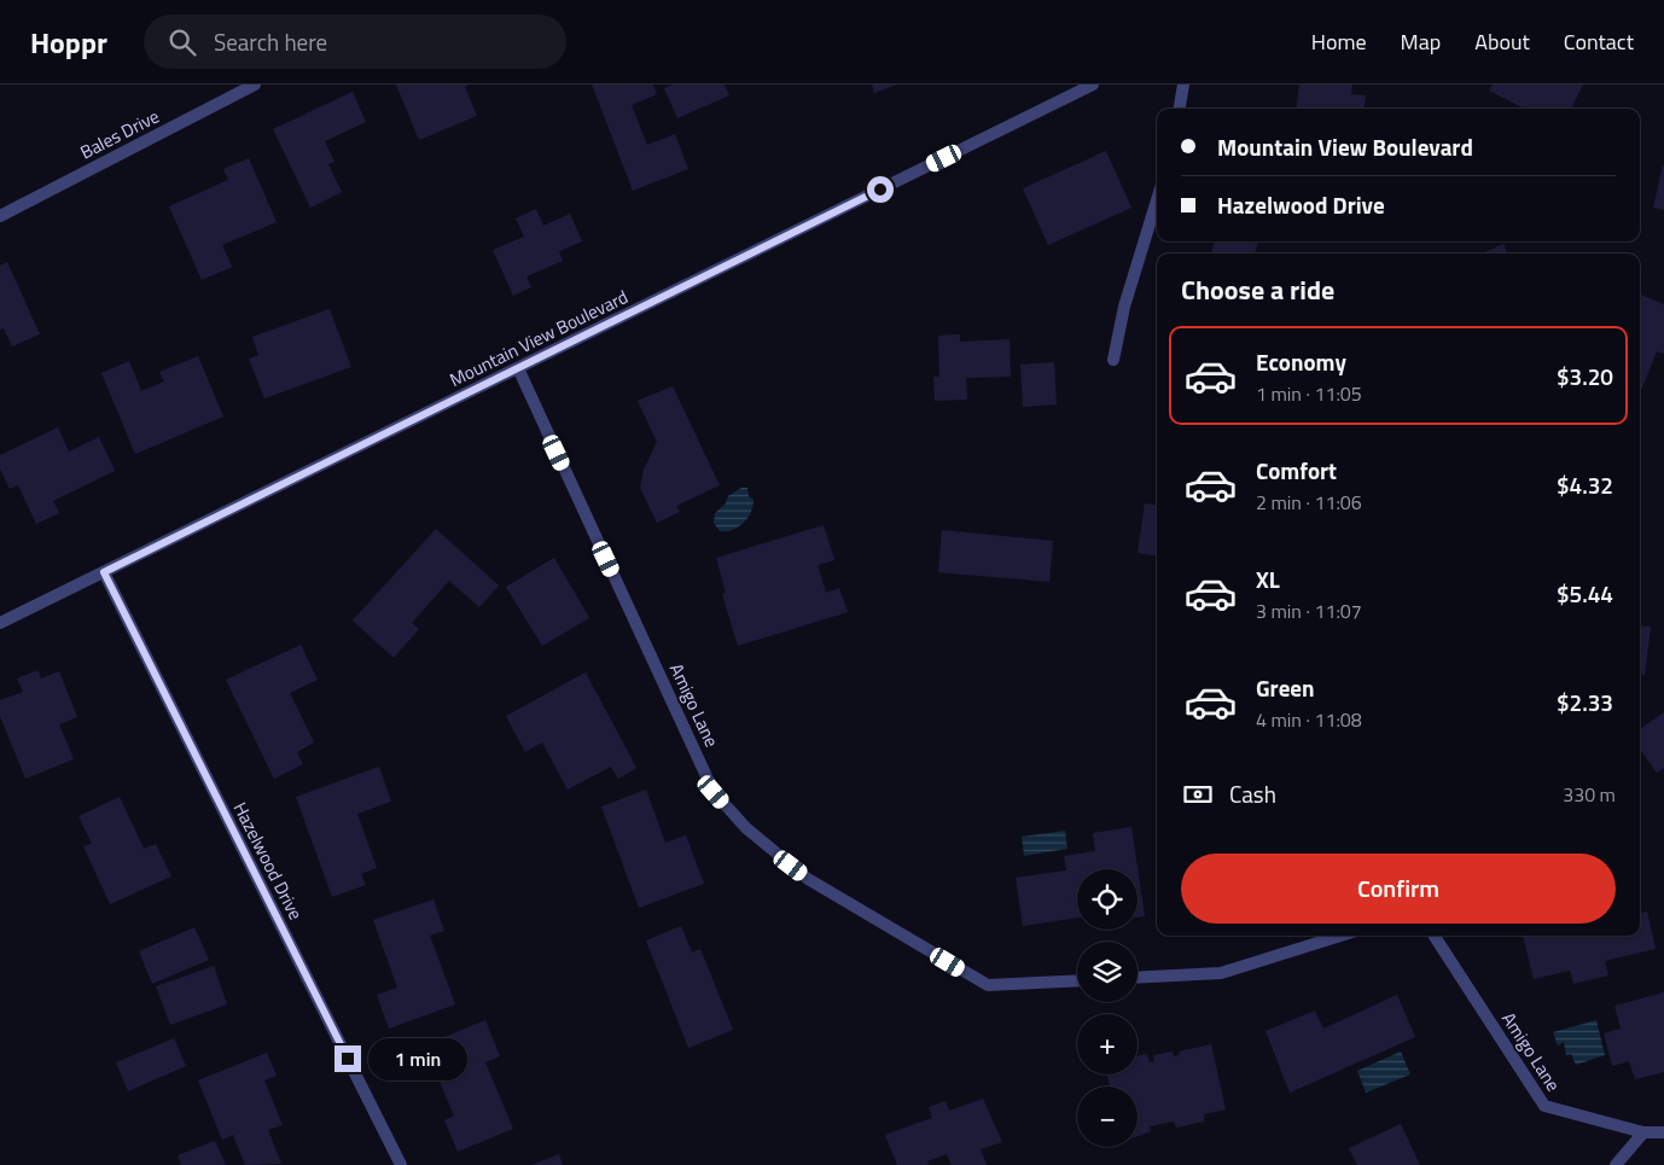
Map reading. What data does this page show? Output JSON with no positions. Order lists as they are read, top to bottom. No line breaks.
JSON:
{"streets":{"street":["Bales Drive","Mountain View Boulevard","Amigo Lane","Hazelwood Drive"]},"crossings":[["Mountain View Boulevard","Amigo Lane"],["Mountain View Boulevard","Hazelwood Drive"]],"page":{"header":"Hoppr","search":"Search here","nav":["Home","Map","About","Contact"],"banner":["Mountain View Boulevard","Hazelwood Drive"],"heading":"Choose a ride","list":[{"name":"Economy","note":"1 min · 11:05","value":"$3.20"},{"name":"Comfort","note":"2 min · 11:06","value":"$4.32"},{"name":"XL","note":"3 min · 11:07","value":"$5.44"},{"name":"Green","note":"4 min · 11:08","value":"$2.33"}],"pay":["Cash","330 m"],"buttons":"Confirm","map_buttons":["+","−"],"bubble":"1 min"}}
